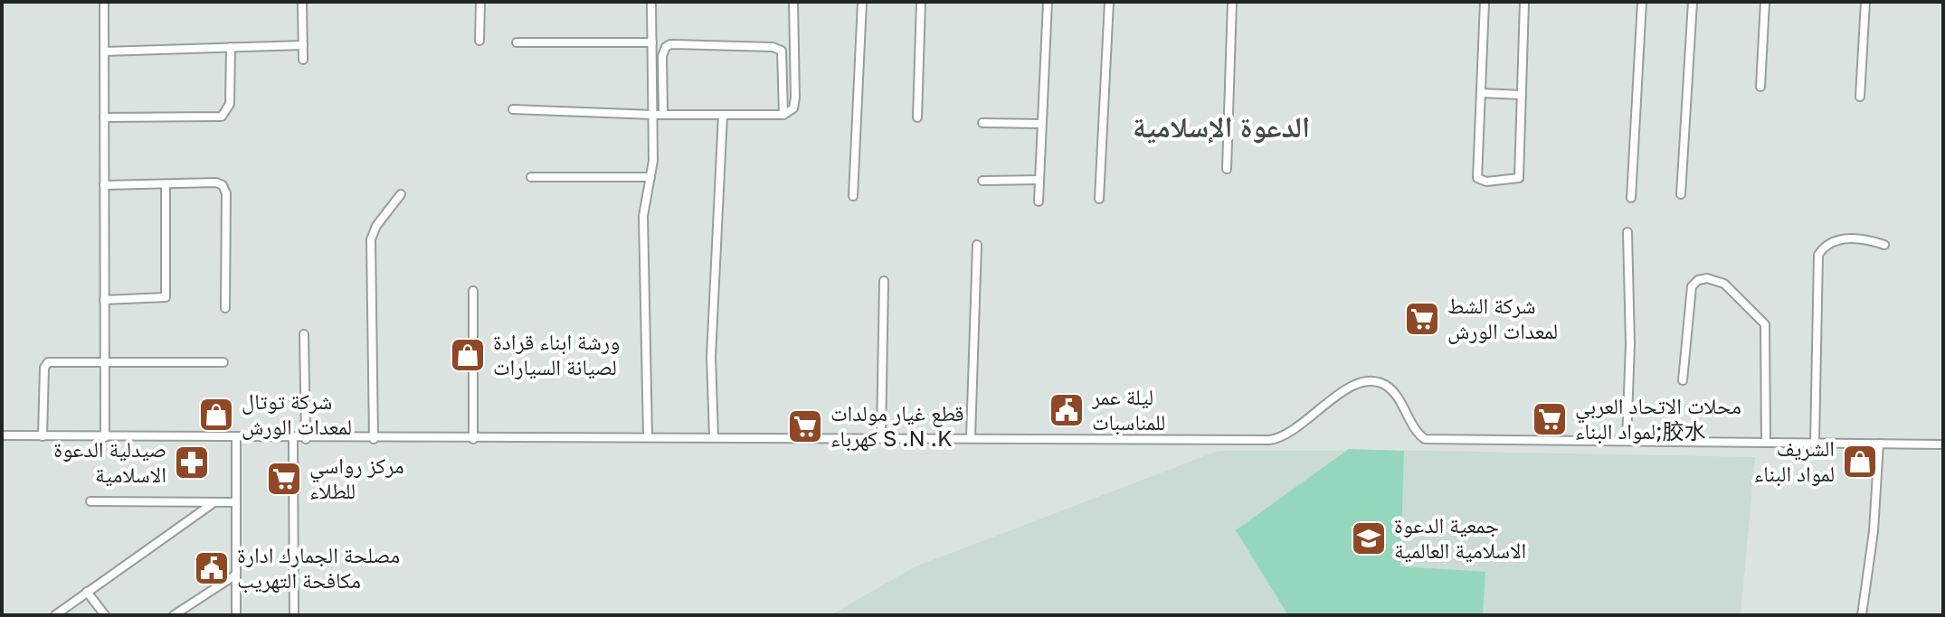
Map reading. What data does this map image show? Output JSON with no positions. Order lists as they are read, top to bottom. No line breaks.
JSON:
{"districts":["الدعوة الإسلامية"],"places":{"supermarket":["شركة الشط لمعدات الورش","محلات الاتحاد العربي لمواد البناء;胶水","قطع غيار مولدات كهرباء S .N .K","مركز رواسي للطلاء"],"shop":["ورشة ابناء قرادة لصيانة السيارات","شركة توتال لمعدات الورش","الشريف لمواد البناء"],"public building":["ليلة عمر للمناسبات","مصلحة الجمارك ادارة مكافحة التهريب"],"pharmacy":["صيدلية الدعوة الاسلامية"],"school or university":["جمعية الدعوة الاسلامية العالمية"]}}
